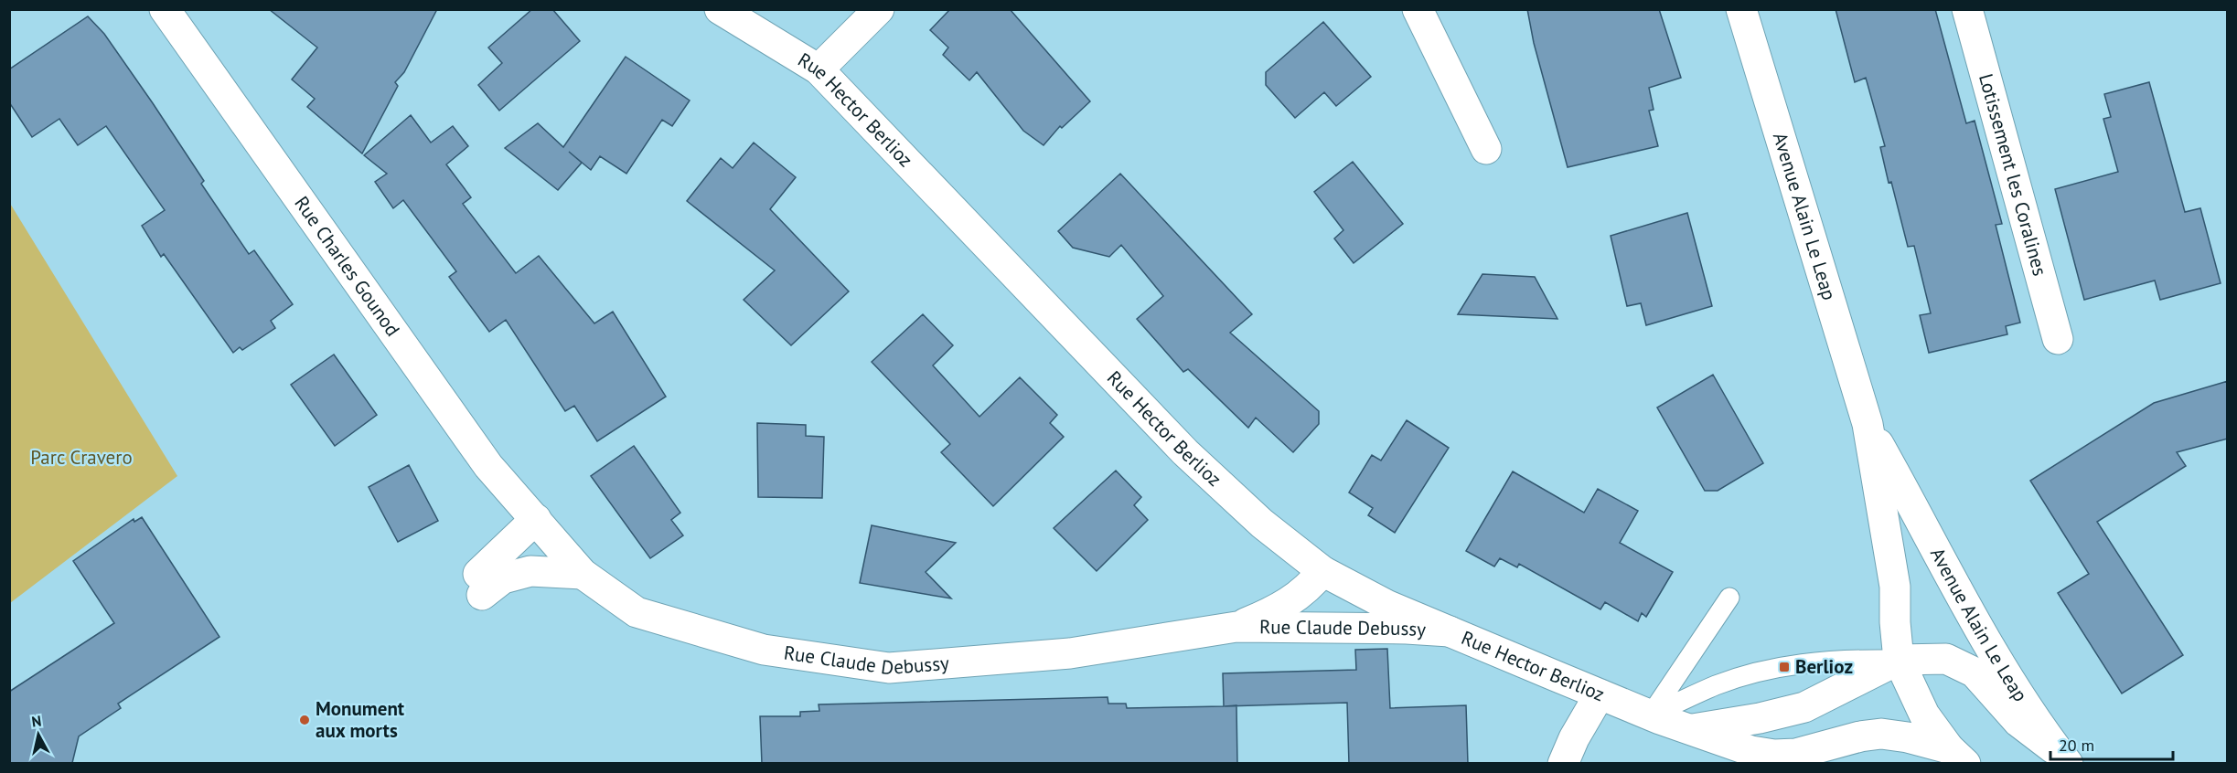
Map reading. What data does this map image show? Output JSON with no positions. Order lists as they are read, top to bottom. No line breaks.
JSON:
{"streets":{"street":["Rue Hector Berlioz","Lotissement les Coralines","Avenue Alain Le Leap","Rue Charles Gounod","Rue Claude Debussy"]},"crossings":[["Rue Hector Berlioz","Avenue Alain Le Leap"],["Rue Hector Berlioz","Rue Claude Debussy"],["Rue Charles Gounod","Rue Claude Debussy"]],"parks":["Parc Cravero"],"places":{"transit":["Berlioz"],"other":["Monument aux morts"]},"scale_bar":"20 m","north":"top"}
